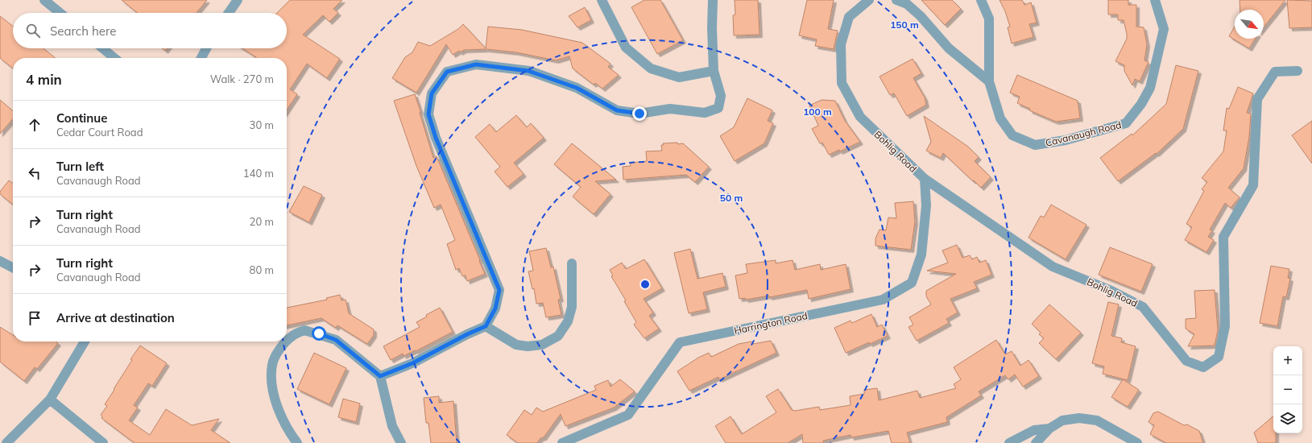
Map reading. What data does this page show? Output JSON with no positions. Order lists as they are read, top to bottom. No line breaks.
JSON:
{"streets":{"street":["Cavanaugh Road","Bohlig Road","Harrington Road"]},"crossings":[["Bohlig Road","Harrington Road"]],"north":"bottom right","page":{"search":"Search here","heading":["4 min","Walk · 270 m"],"list":[["Continue","Cedar Court Road","30 m"],["Turn left","Cavanaugh Road","140 m"],["Turn right","Cavanaugh Road","20 m"],["Turn right","Cavanaugh Road","80 m"],"Arrive at destination"],"map_buttons":["+","−"]},"rings":["150 m","100 m","50 m"]}
